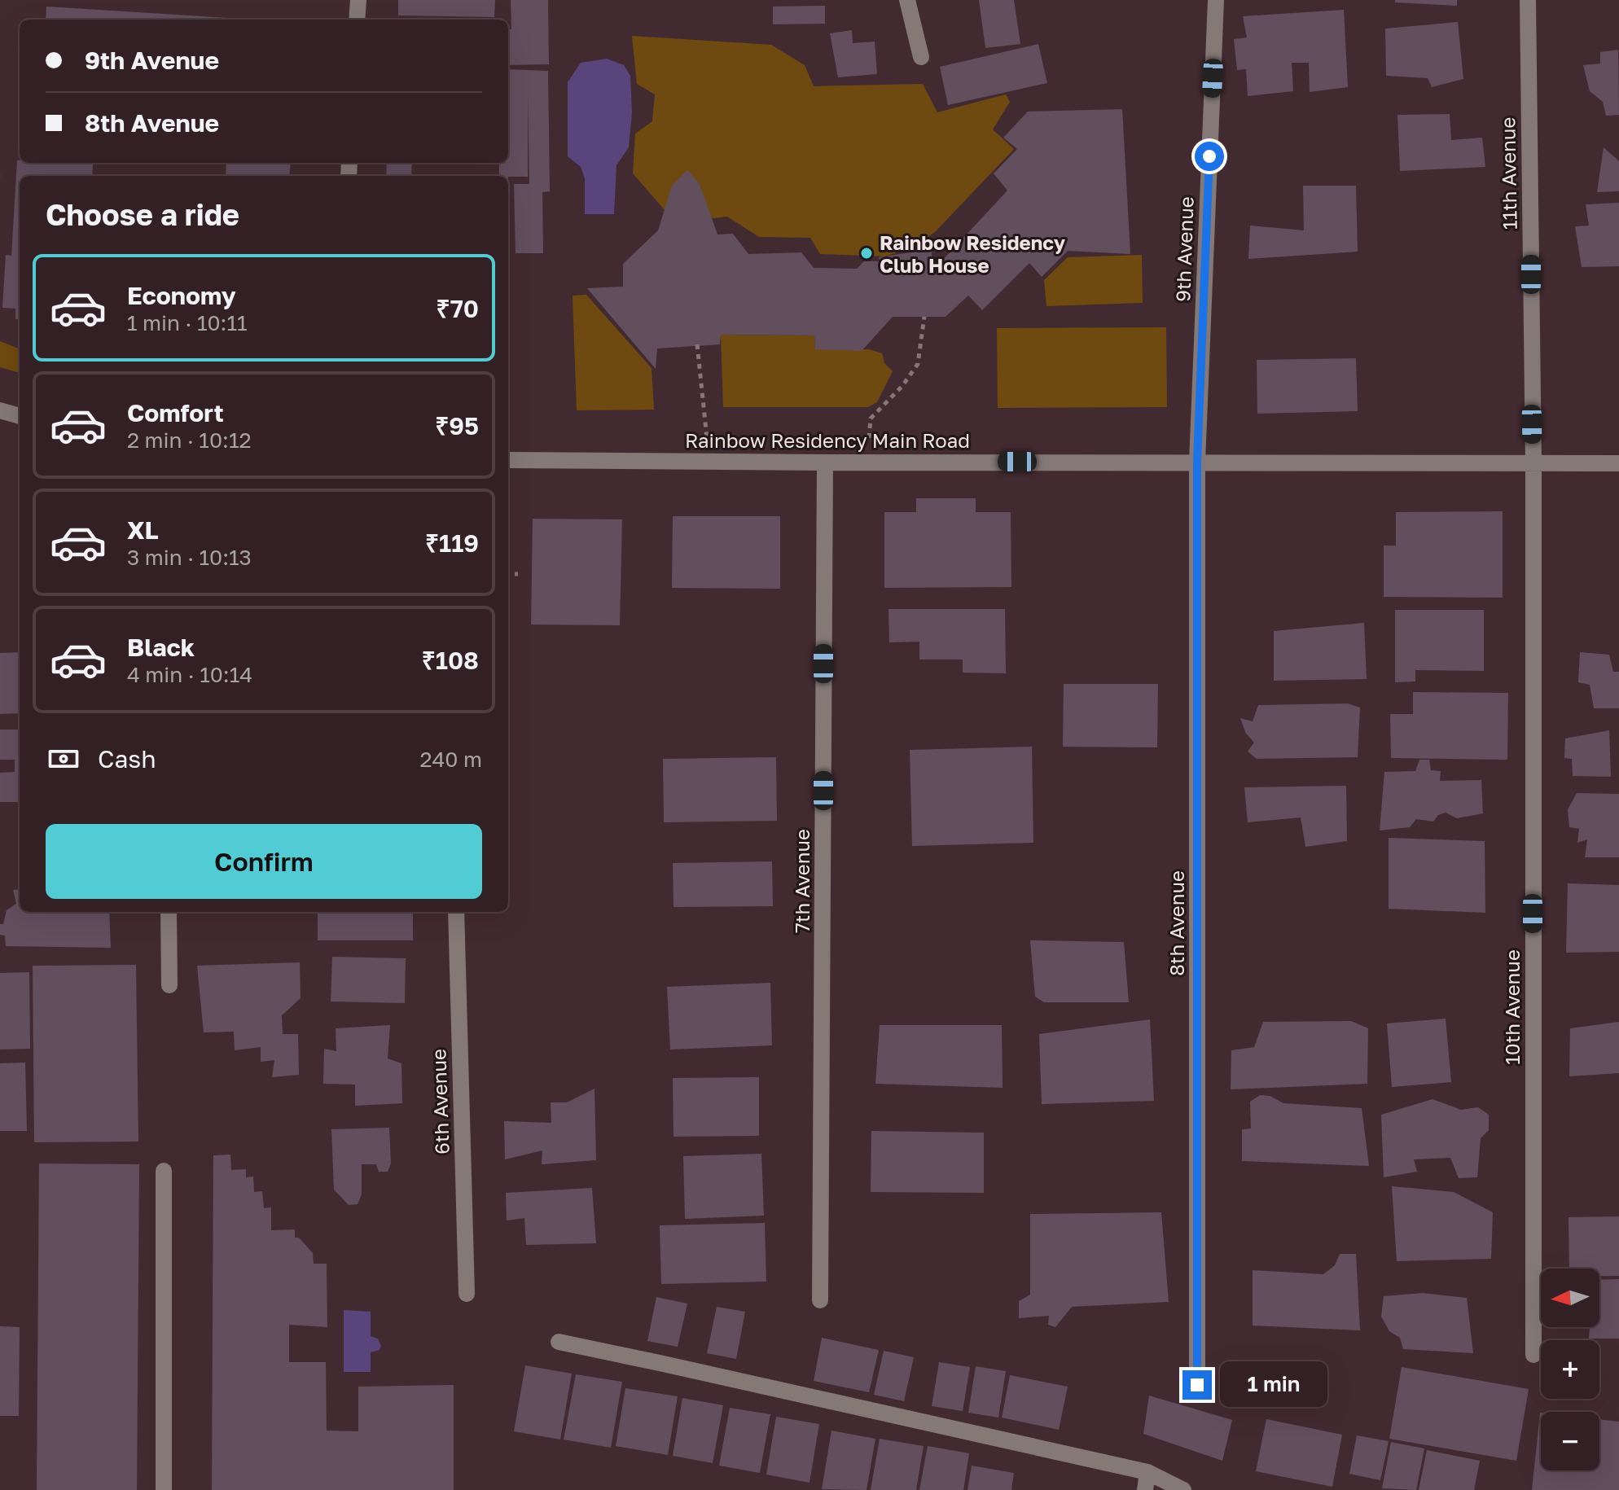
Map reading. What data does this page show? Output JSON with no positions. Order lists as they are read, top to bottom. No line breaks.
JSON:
{"streets":{"street":["11th Avenue","9th Avenue","Rainbow Residency Main Road","7th Avenue","8th Avenue","10th Avenue","6th Avenue"]},"crossings":[["11th Avenue","Rainbow Residency Main Road"],["11th Avenue","10th Avenue"],["9th Avenue","Rainbow Residency Main Road"],["9th Avenue","8th Avenue"],["Rainbow Residency Main Road","7th Avenue"],["Rainbow Residency Main Road","8th Avenue"],["Rainbow Residency Main Road","10th Avenue"]],"places":["Rainbow Residency Club House"],"north":"left","page":{"banner":["9th Avenue","8th Avenue"],"heading":"Choose a ride","list":[{"name":"Economy","note":"1 min · 10:11","value":"₹70"},{"name":"Comfort","note":"2 min · 10:12","value":"₹95"},{"name":"XL","note":"3 min · 10:13","value":"₹119"},{"name":"Black","note":"4 min · 10:14","value":"₹108"}],"pay":["Cash","240 m"],"buttons":"Confirm","map_buttons":["+","−"],"bubble":"1 min"}}
